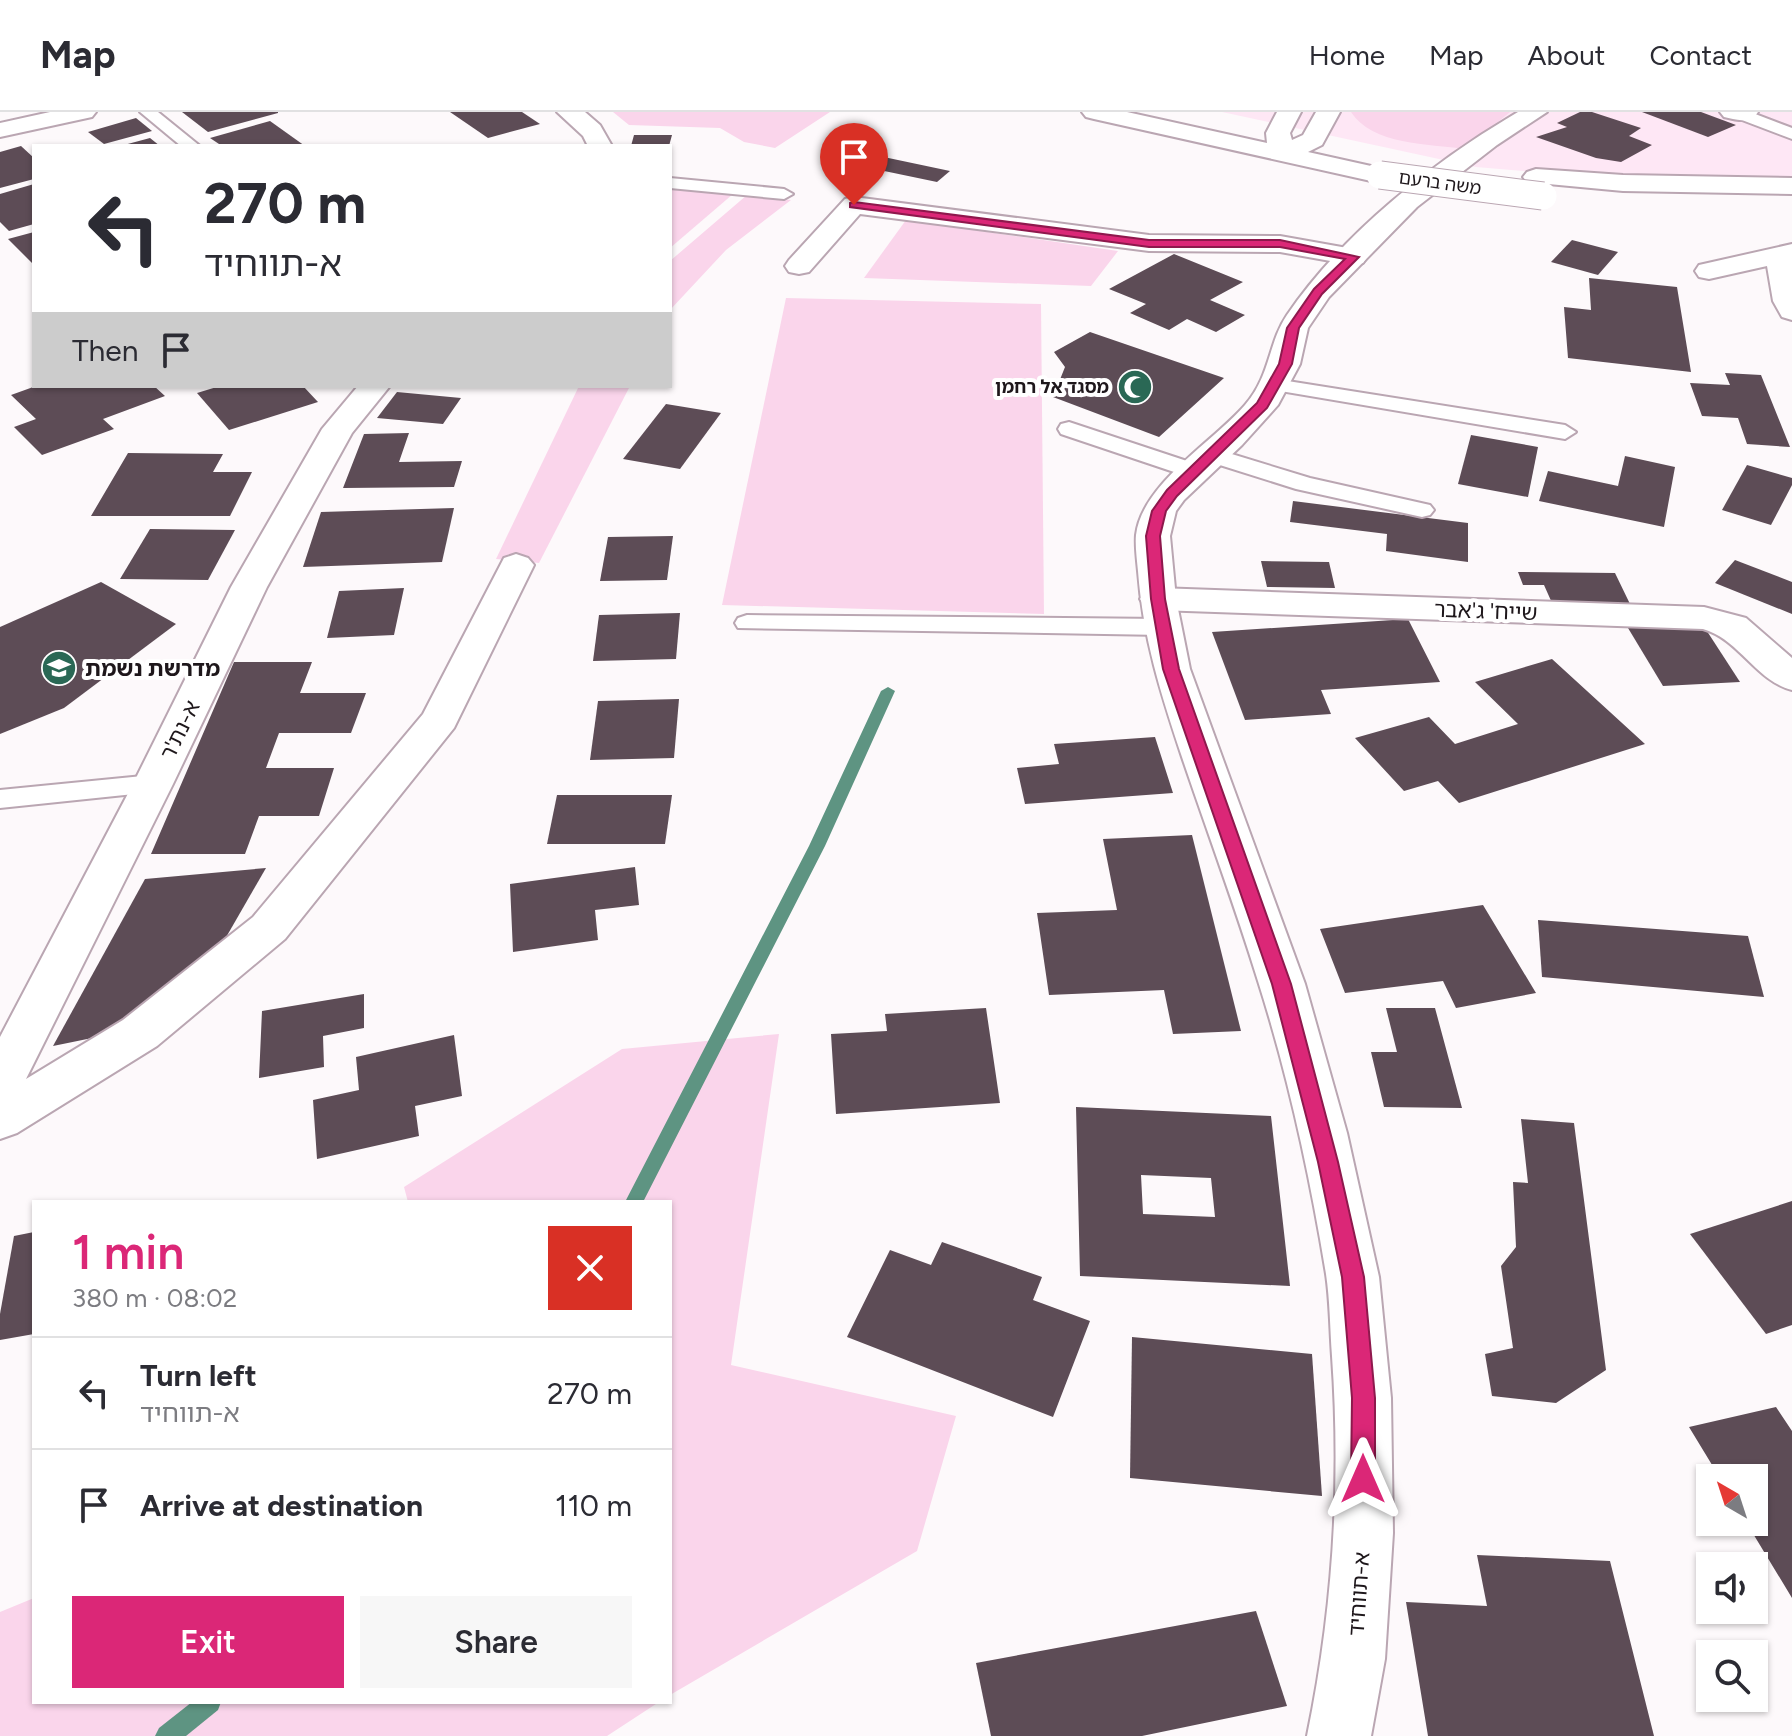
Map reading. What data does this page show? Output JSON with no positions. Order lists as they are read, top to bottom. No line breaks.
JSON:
{"streets":{"street":["משה ברעם","שייח' ג'אבר","א-נת'ר","א-תווחיד"]},"crossings":[["שייח' ג'אבר","א-תווחיד"]],"places":{"mosque":["מסגד אל רחמן"],"school or university":["מדרשת נשמת"]},"north":"top left","page":{"header":"Map","nav":["Home","Map","About","Contact"],"turn":["270 m","א-תווחיד"],"then":"Then","heading":["1 min","380 m · 08:02"],"list":[{"name":"Turn left","note":"א-תווחיד","value":"270 m"},{"name":"Arrive at destination","value":"110 m"}],"buttons":["Exit","Share"]}}
